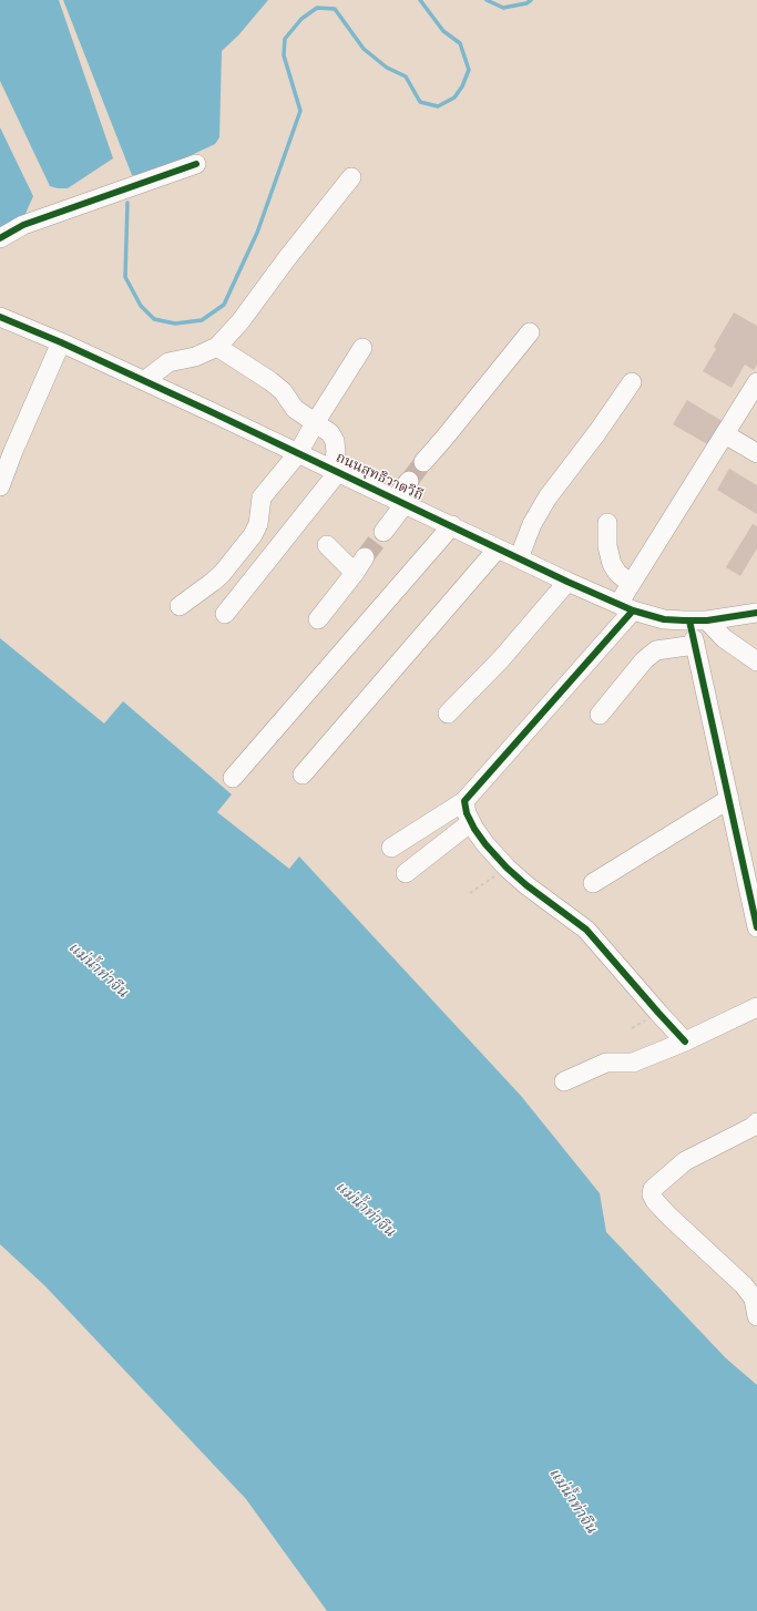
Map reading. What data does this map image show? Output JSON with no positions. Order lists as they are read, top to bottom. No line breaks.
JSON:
{"streets":{"street":["ถนนสุทธิวาตวิถี"]},"water":["แม่น้ำท่าจีน"]}
